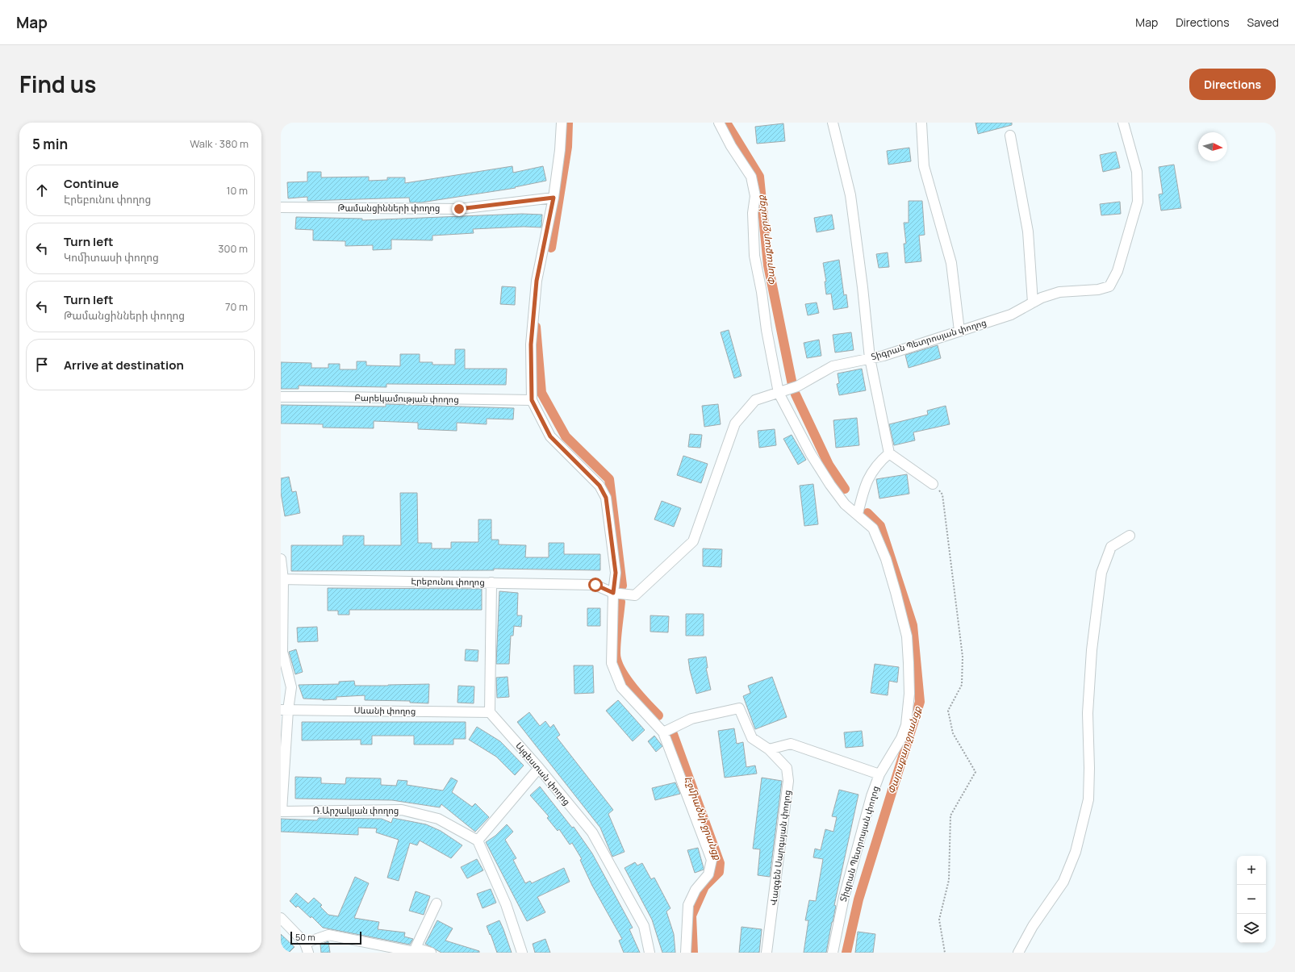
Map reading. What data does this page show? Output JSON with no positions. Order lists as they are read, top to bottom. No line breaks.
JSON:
{"streets":{"street":["Թամանցինների փողոց","Տիգրան Պետրոսյան փողոց","Բարեկամության փողոց","Էրեբունու փողոց","Սևանի փողոց","Այգեստան փողոց","Ռ.Արշակյան փողոց","Վազգեն Սարգսյան փողոց"]},"crossings":[["Տիգրան Պետրոսյան փողոց","Էրեբունու փողոց"],["Սևանի փողոց","Այգեստան փողոց"]],"water":["Փարաքար ջրանցք","Էջմիածնի ջրանցք"],"scale_bar":"50 m","north":"right","page":{"header":"Map","nav":["Map","Directions","Saved"],"title":"Find us","buttons":"Directions","heading":["5 min","Walk · 380 m"],"list":[["Continue","Էրեբունու փողոց","10 m"],["Turn left","Կոմիտասի փողոց","300 m"],["Turn left","Թամանցինների փողոց","70 m"],"Arrive at destination"],"map_buttons":["+","−"],"scale":"50 m"}}
